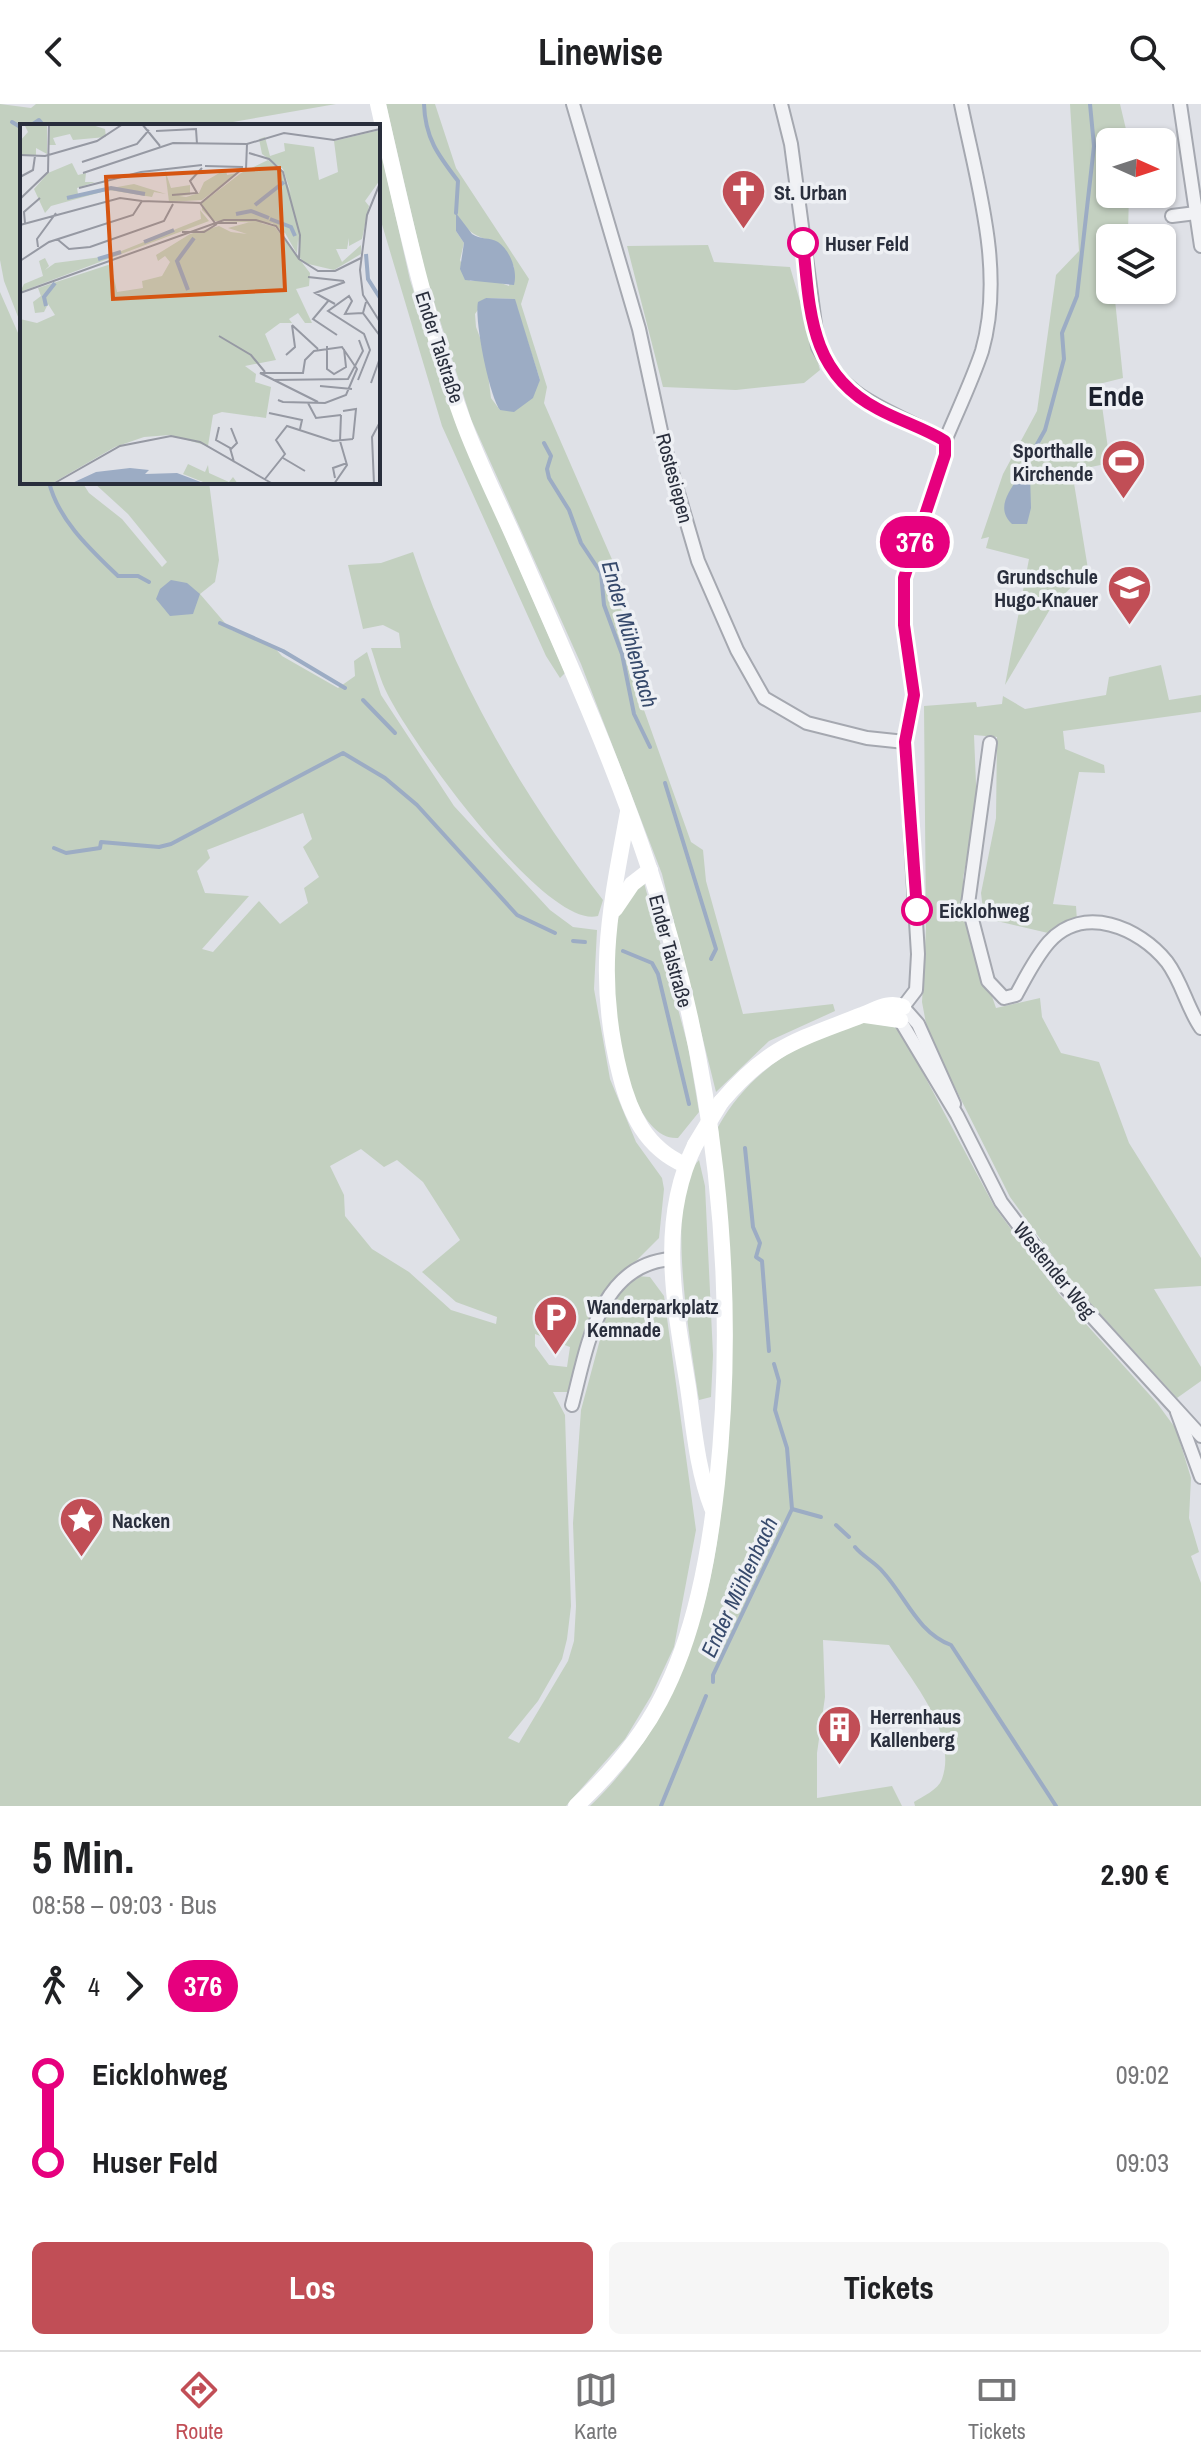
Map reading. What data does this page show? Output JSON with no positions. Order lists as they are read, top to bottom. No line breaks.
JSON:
{"streets":{"main road":["Ender Talstraße"],"street":["Rostesiepen","Westender Weg"]},"districts":["Ende"],"water":["Ender Mühlenbach"],"places":{"church":["St. Urban"],"other":["Huser Feld","Eicklohweg"],"sports":["Sporthalle Kirchende"],"school or university":["Grundschule Hugo-Knauer"],"parking":["Wanderparkplatz Kemnade"],"place":["Nacken"],"building":["Herrenhaus Kallenberg"]},"lines":["bus line 376"],"north":"right","page":{"header":"Linewise","on_map":"376","heading":["5 Min.","08:58 – 09:03 · Bus","2.90 €"],"legs":["4","376"],"list":[{"name":"Eicklohweg","value":"09:02"},{"name":"Huser Feld","value":"09:03"}],"buttons":["Los","Tickets"],"tabs":["Route","Karte","Tickets"]}}
